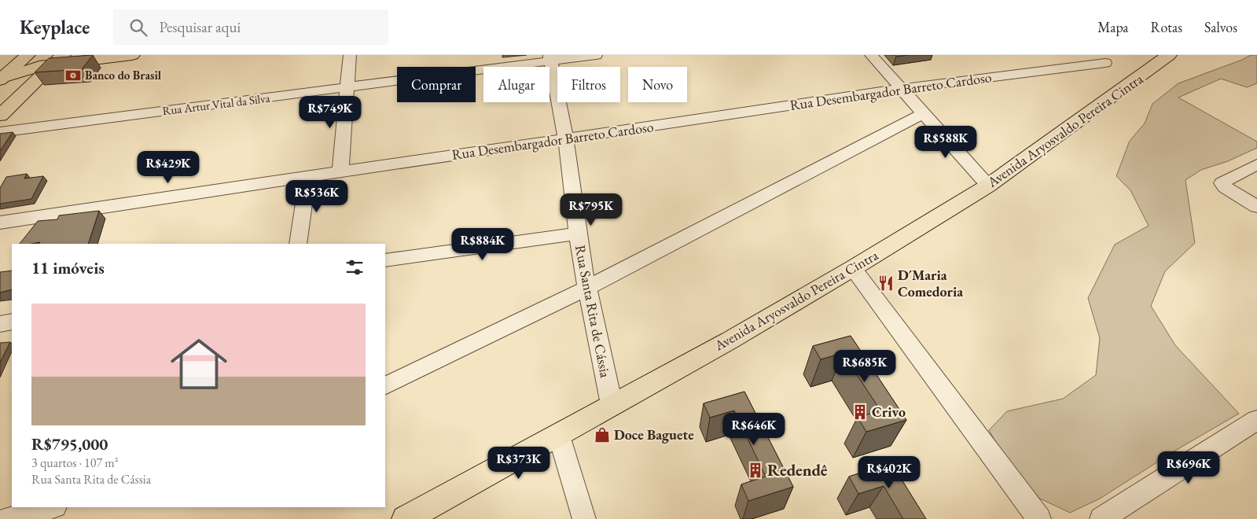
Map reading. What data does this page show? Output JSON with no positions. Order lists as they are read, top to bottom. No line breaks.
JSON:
{"streets":{"main road":["Avenida Aryosvaldo Pereira Cintra"],"street":["Rua Desembargador Barreto Cardoso","Rua Artur Vital da Silva","Rua Santa Rita de Cássia"]},"crossings":[["Rua Desembargador Barreto Cardoso","Rua Santa Rita de Cássia"],["Rua Artur Vital da Silva","Rua Santa Rita de Cássia"],["Avenida Aryosvaldo Pereira Cintra","Rua Santa Rita de Cássia"]],"places":{"bank":["Banco do Brasil"],"restaurant":["D´Maria Comedoria"],"building":["Crivo","Redendê"],"shop":["Doce Baguete"]},"page":{"header":"Keyplace","search":"Pesquisar aqui","nav":["Mapa","Rotas","Salvos"],"chip":["Comprar","Alugar","Filtros","Novo"],"price":["R$749K","R$588K","R$429K","R$536K","R$795K","R$884K","R$685K","R$646K","R$373K","R$696K","R$402K"],"heading":"11 imóveis","list":[{"name":"R$795,000","note":"3 quartos · 107 m² · Rua Santa Rita de Cássia"}]}}
